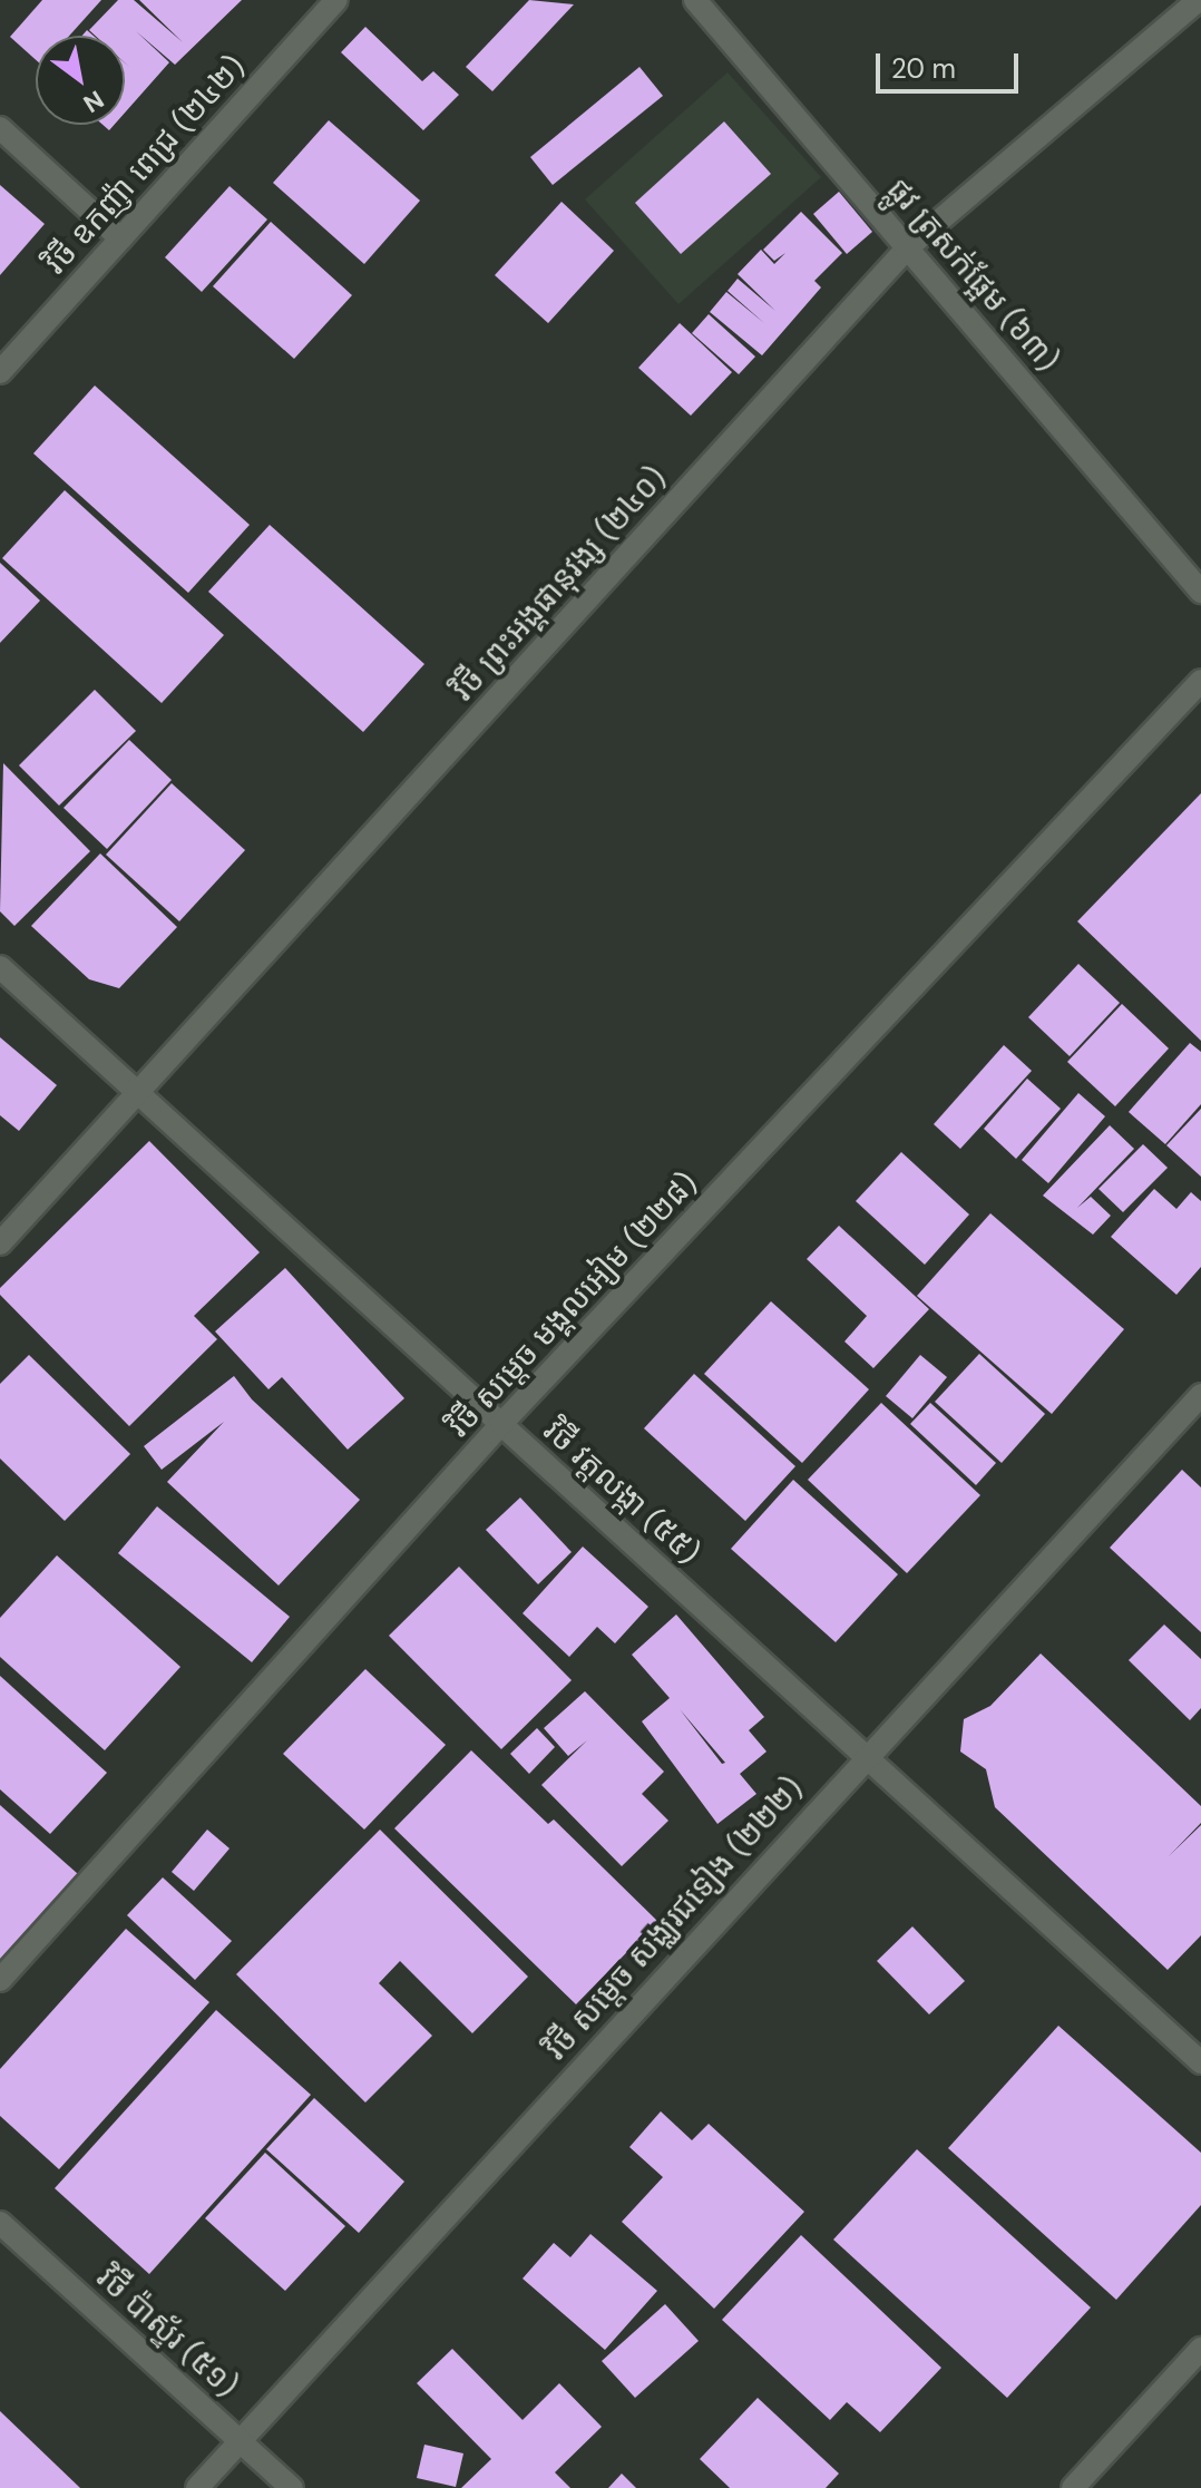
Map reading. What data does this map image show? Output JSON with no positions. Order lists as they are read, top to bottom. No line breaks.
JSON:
{"streets":{"street":["វិថី ឧកញ៉ា ពេជ្រ (២៤២)","ផ្លូវ ត្រសក់ផ្អែម (៦៣)","វិថី ព្រះអង្គផានុវង្ស (២៤០)","វិថី សម្តេច មង្គលអៀម (២២៨)","វិថី វត្តលង្កា (៥៥)","វិថី សម្តេច សង្ឈរជទៀង (២២២)","វិថី ប៉ាស្ទ័រ (៥១)"]},"crossings":[["ផ្លូវ ត្រសក់ផ្អែម (៦៣)","វិថី ព្រះអង្គផានុវង្ស (២៤០)"],["វិថី ព្រះអង្គផានុវង្ស (២៤០)","វិថី វត្តលង្កា (៥៥)"],["វិថី សម្តេច មង្គលអៀម (២២៨)","វិថី វត្តលង្កា (៥៥)"],["វិថី វត្តលង្កា (៥៥)","វិថី សម្តេច សង្ឈរជទៀង (២២២)"],["វិថី សម្តេច សង្ឈរជទៀង (២២២)","វិថី ប៉ាស្ទ័រ (៥១)"]],"scale_bar":"20 m","north":"bottom right"}
